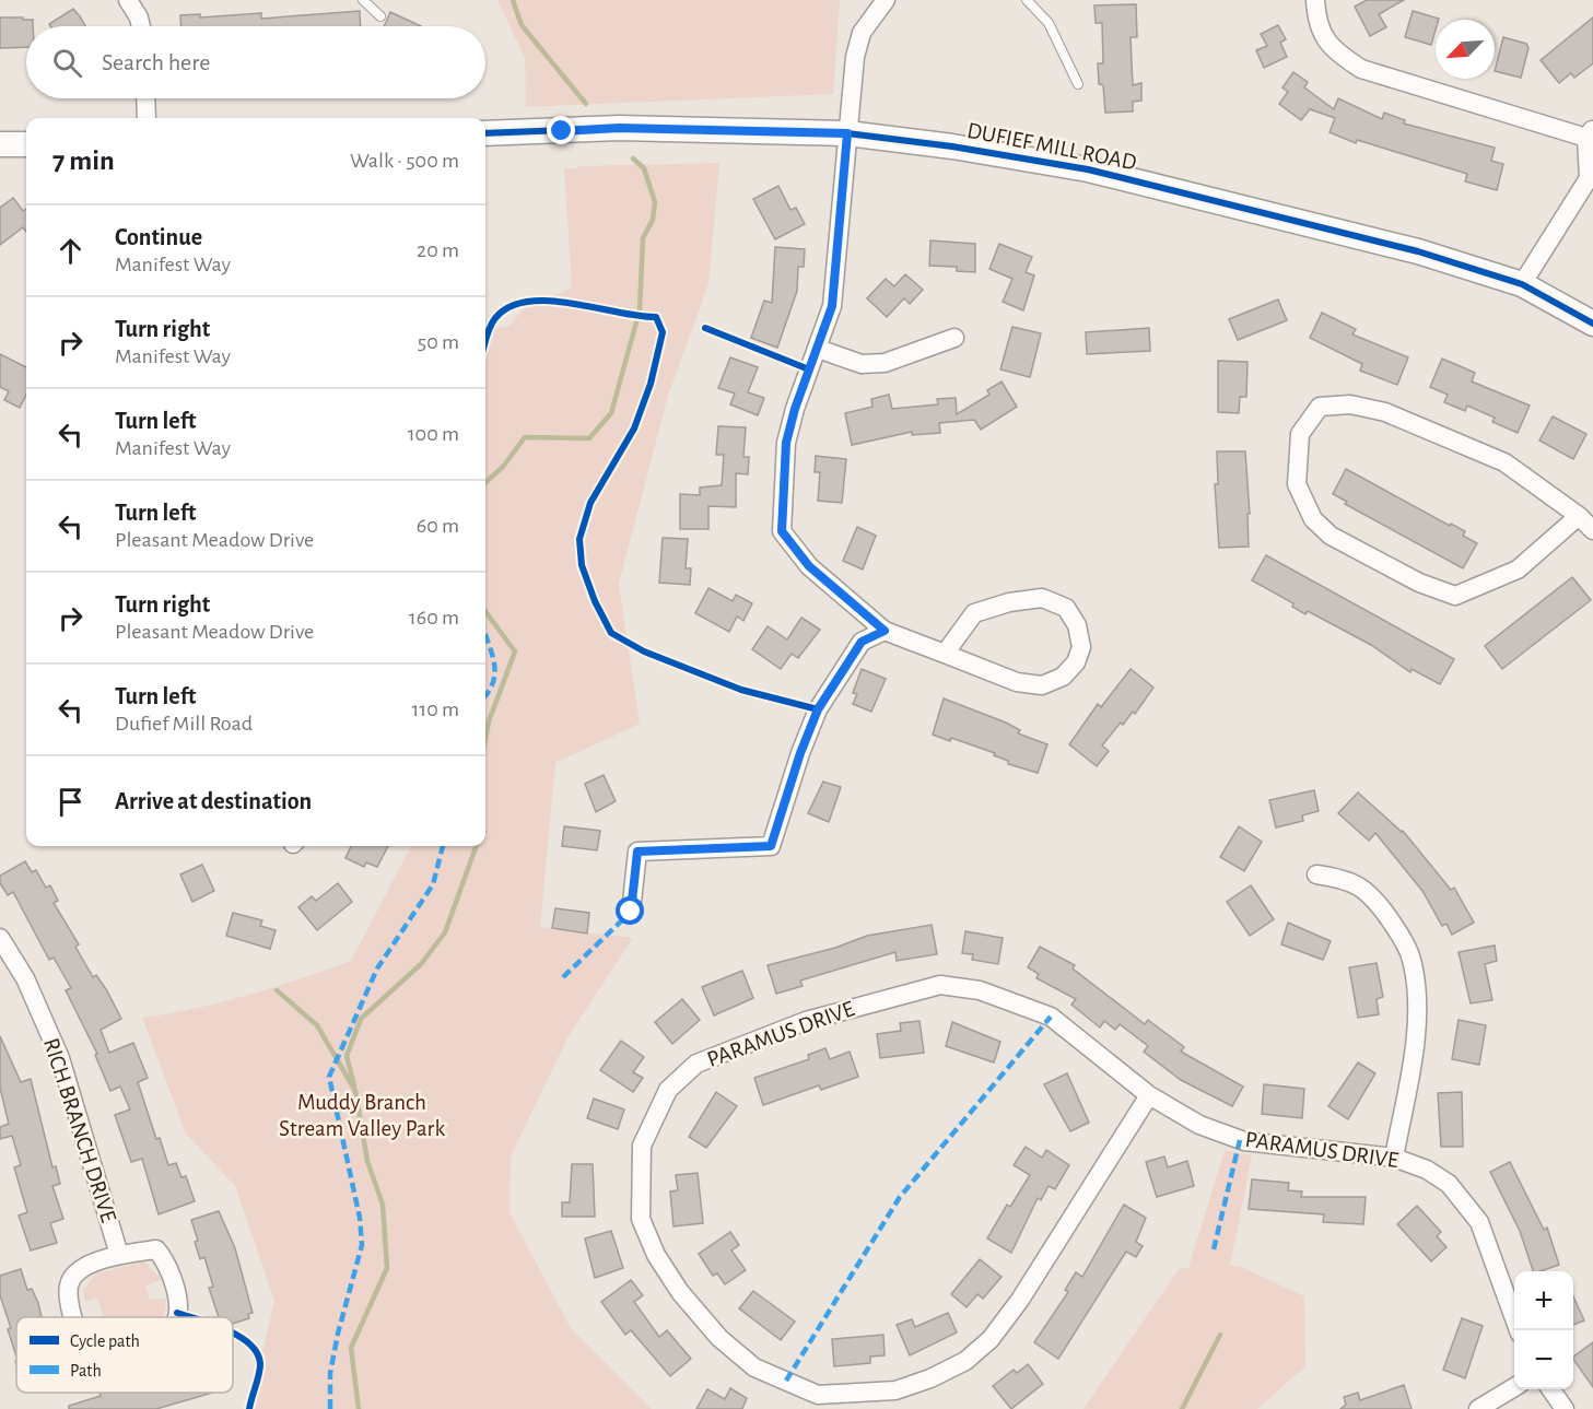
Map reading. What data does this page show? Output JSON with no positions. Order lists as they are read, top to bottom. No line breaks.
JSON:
{"streets":{"main road":["DUFIEF MILL ROAD"],"street":["PARAMUS DRIVE","RICH BRANCH DRIVE"]},"parks":["Muddy Branch Stream Valley Park"],"legend":["Cycle path","Path"],"north":"bottom left","page":{"search":"Search here","heading":["7 min","Walk · 500 m"],"list":[["Continue","Manifest Way","20 m"],["Turn right","Manifest Way","50 m"],["Turn left","Manifest Way","100 m"],["Turn left","Pleasant Meadow Drive","60 m"],["Turn right","Pleasant Meadow Drive","160 m"],["Turn left","Dufief Mill Road","110 m"],"Arrive at destination"],"map_buttons":["+","−"]}}
